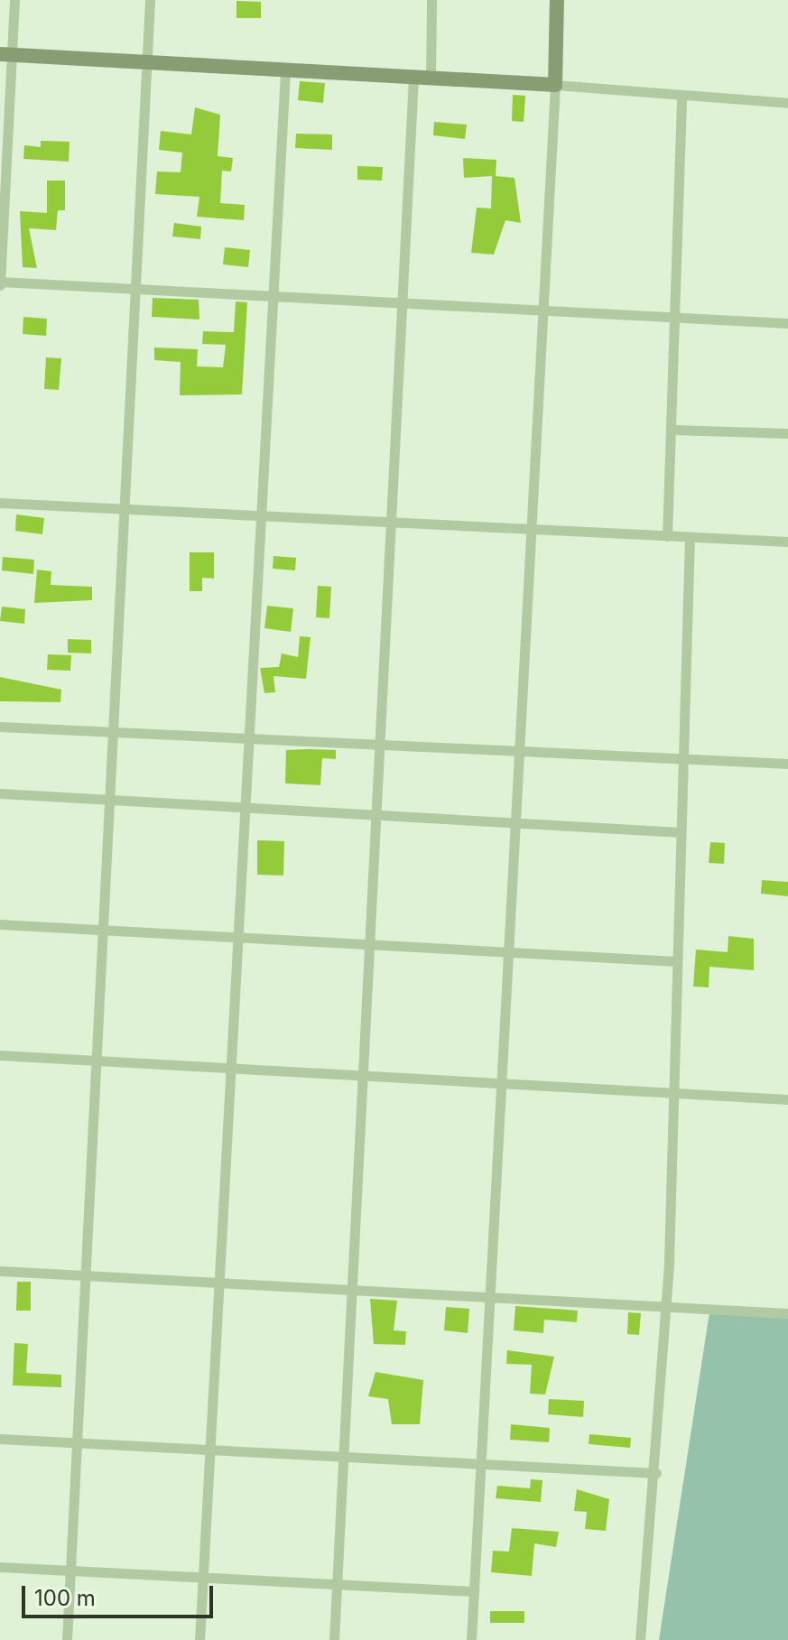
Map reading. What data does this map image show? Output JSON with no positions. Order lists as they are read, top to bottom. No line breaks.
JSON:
{"scale_bar":"100 m"}
